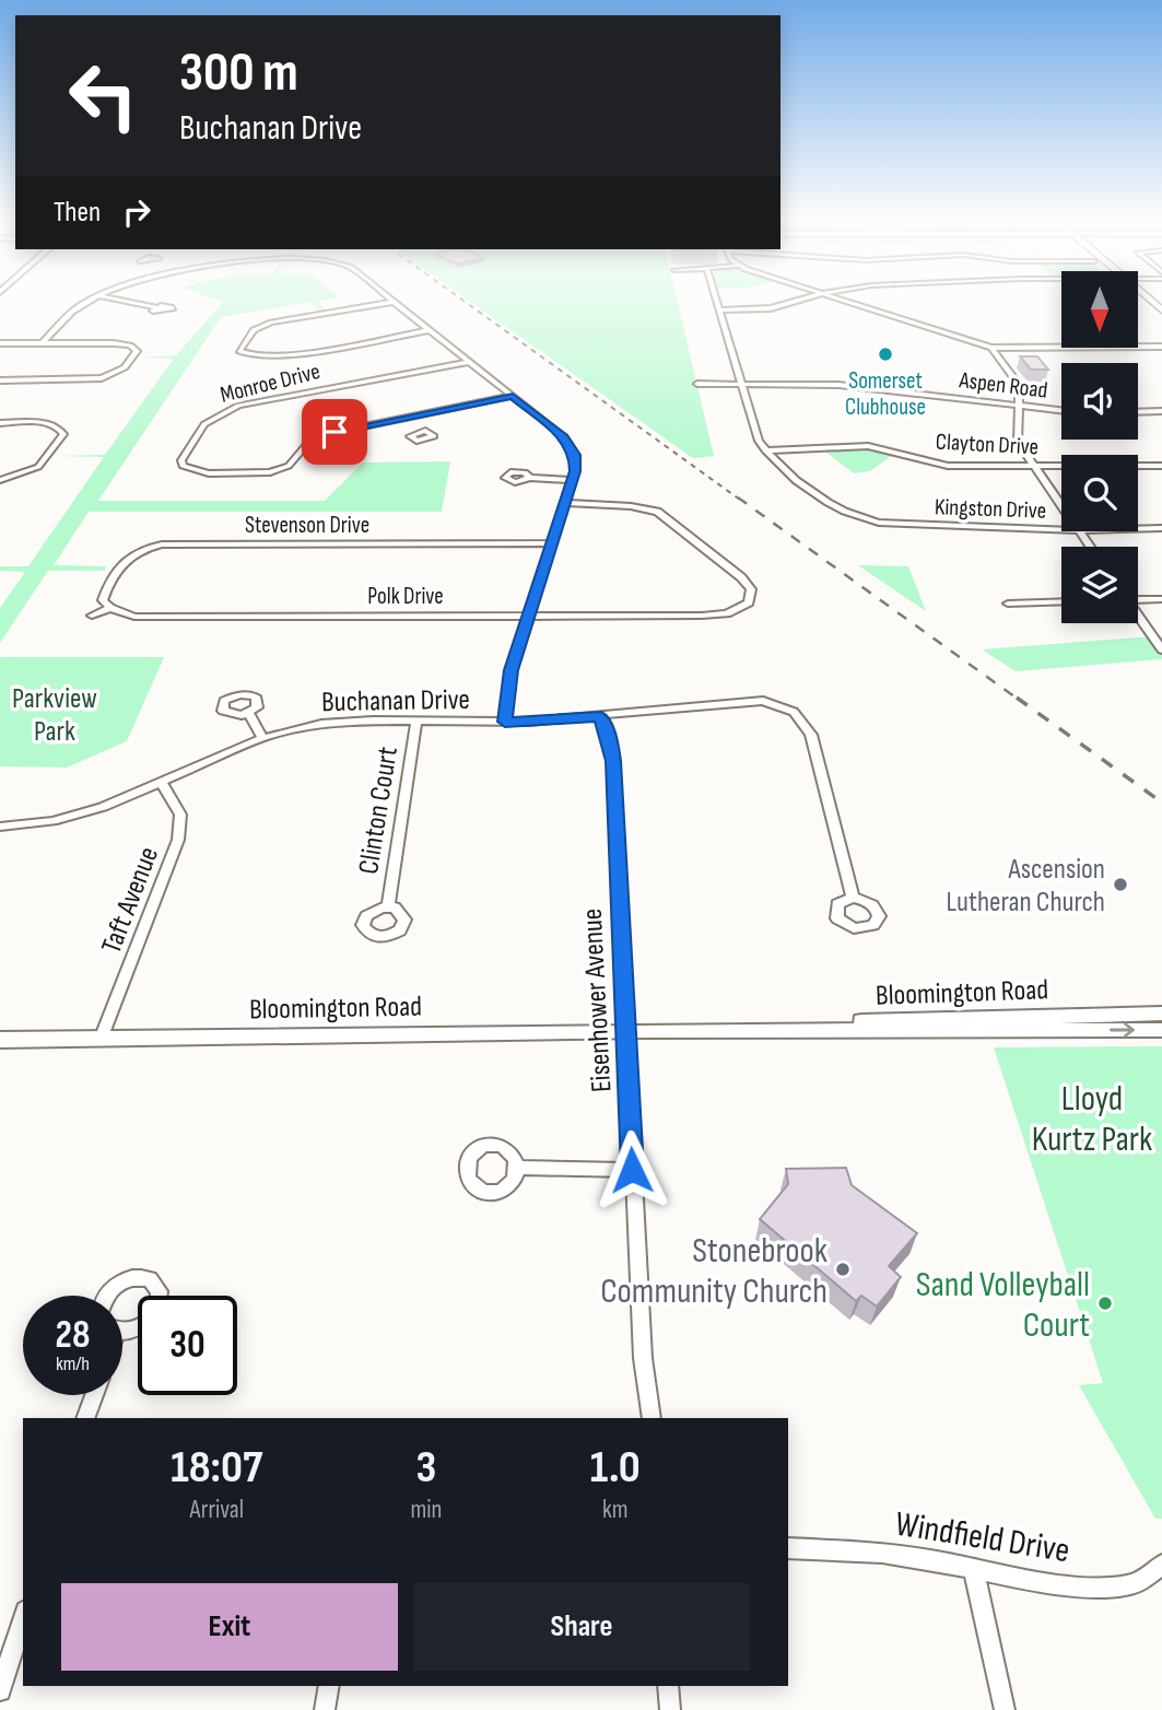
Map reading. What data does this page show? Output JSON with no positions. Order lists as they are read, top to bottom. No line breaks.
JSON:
{"streets":{"street":["Monroe Drive","Aspen Road","Clayton Drive","Kingston Drive","Stevenson Drive","Polk Drive","Buchanan Drive","Clinton Court","Taft Avenue","Bloomington Road","Eisenhower Avenue","Windfield Drive"]},"crossings":[["Clayton Drive","Kingston Drive"],["Buchanan Drive","Clinton Court"],["Buchanan Drive","Taft Avenue"],["Buchanan Drive","Eisenhower Avenue"],["Taft Avenue","Bloomington Road"],["Bloomington Road","Eisenhower Avenue"]],"parks":["Parkview Park","Lloyd Kurtz Park"],"places":["Somerset Clubhouse","Ascension Lutheran Church","Stonebrook Community Church","Sand Volleyball Court"],"north":"bottom","page":{"turn":["300 m","Buchanan Drive"],"then":"Then","speed":"28 km/h","limit":"30","eta":["18:07","Arrival","3","min","1.0","km"],"buttons":["Exit","Share"]}}
